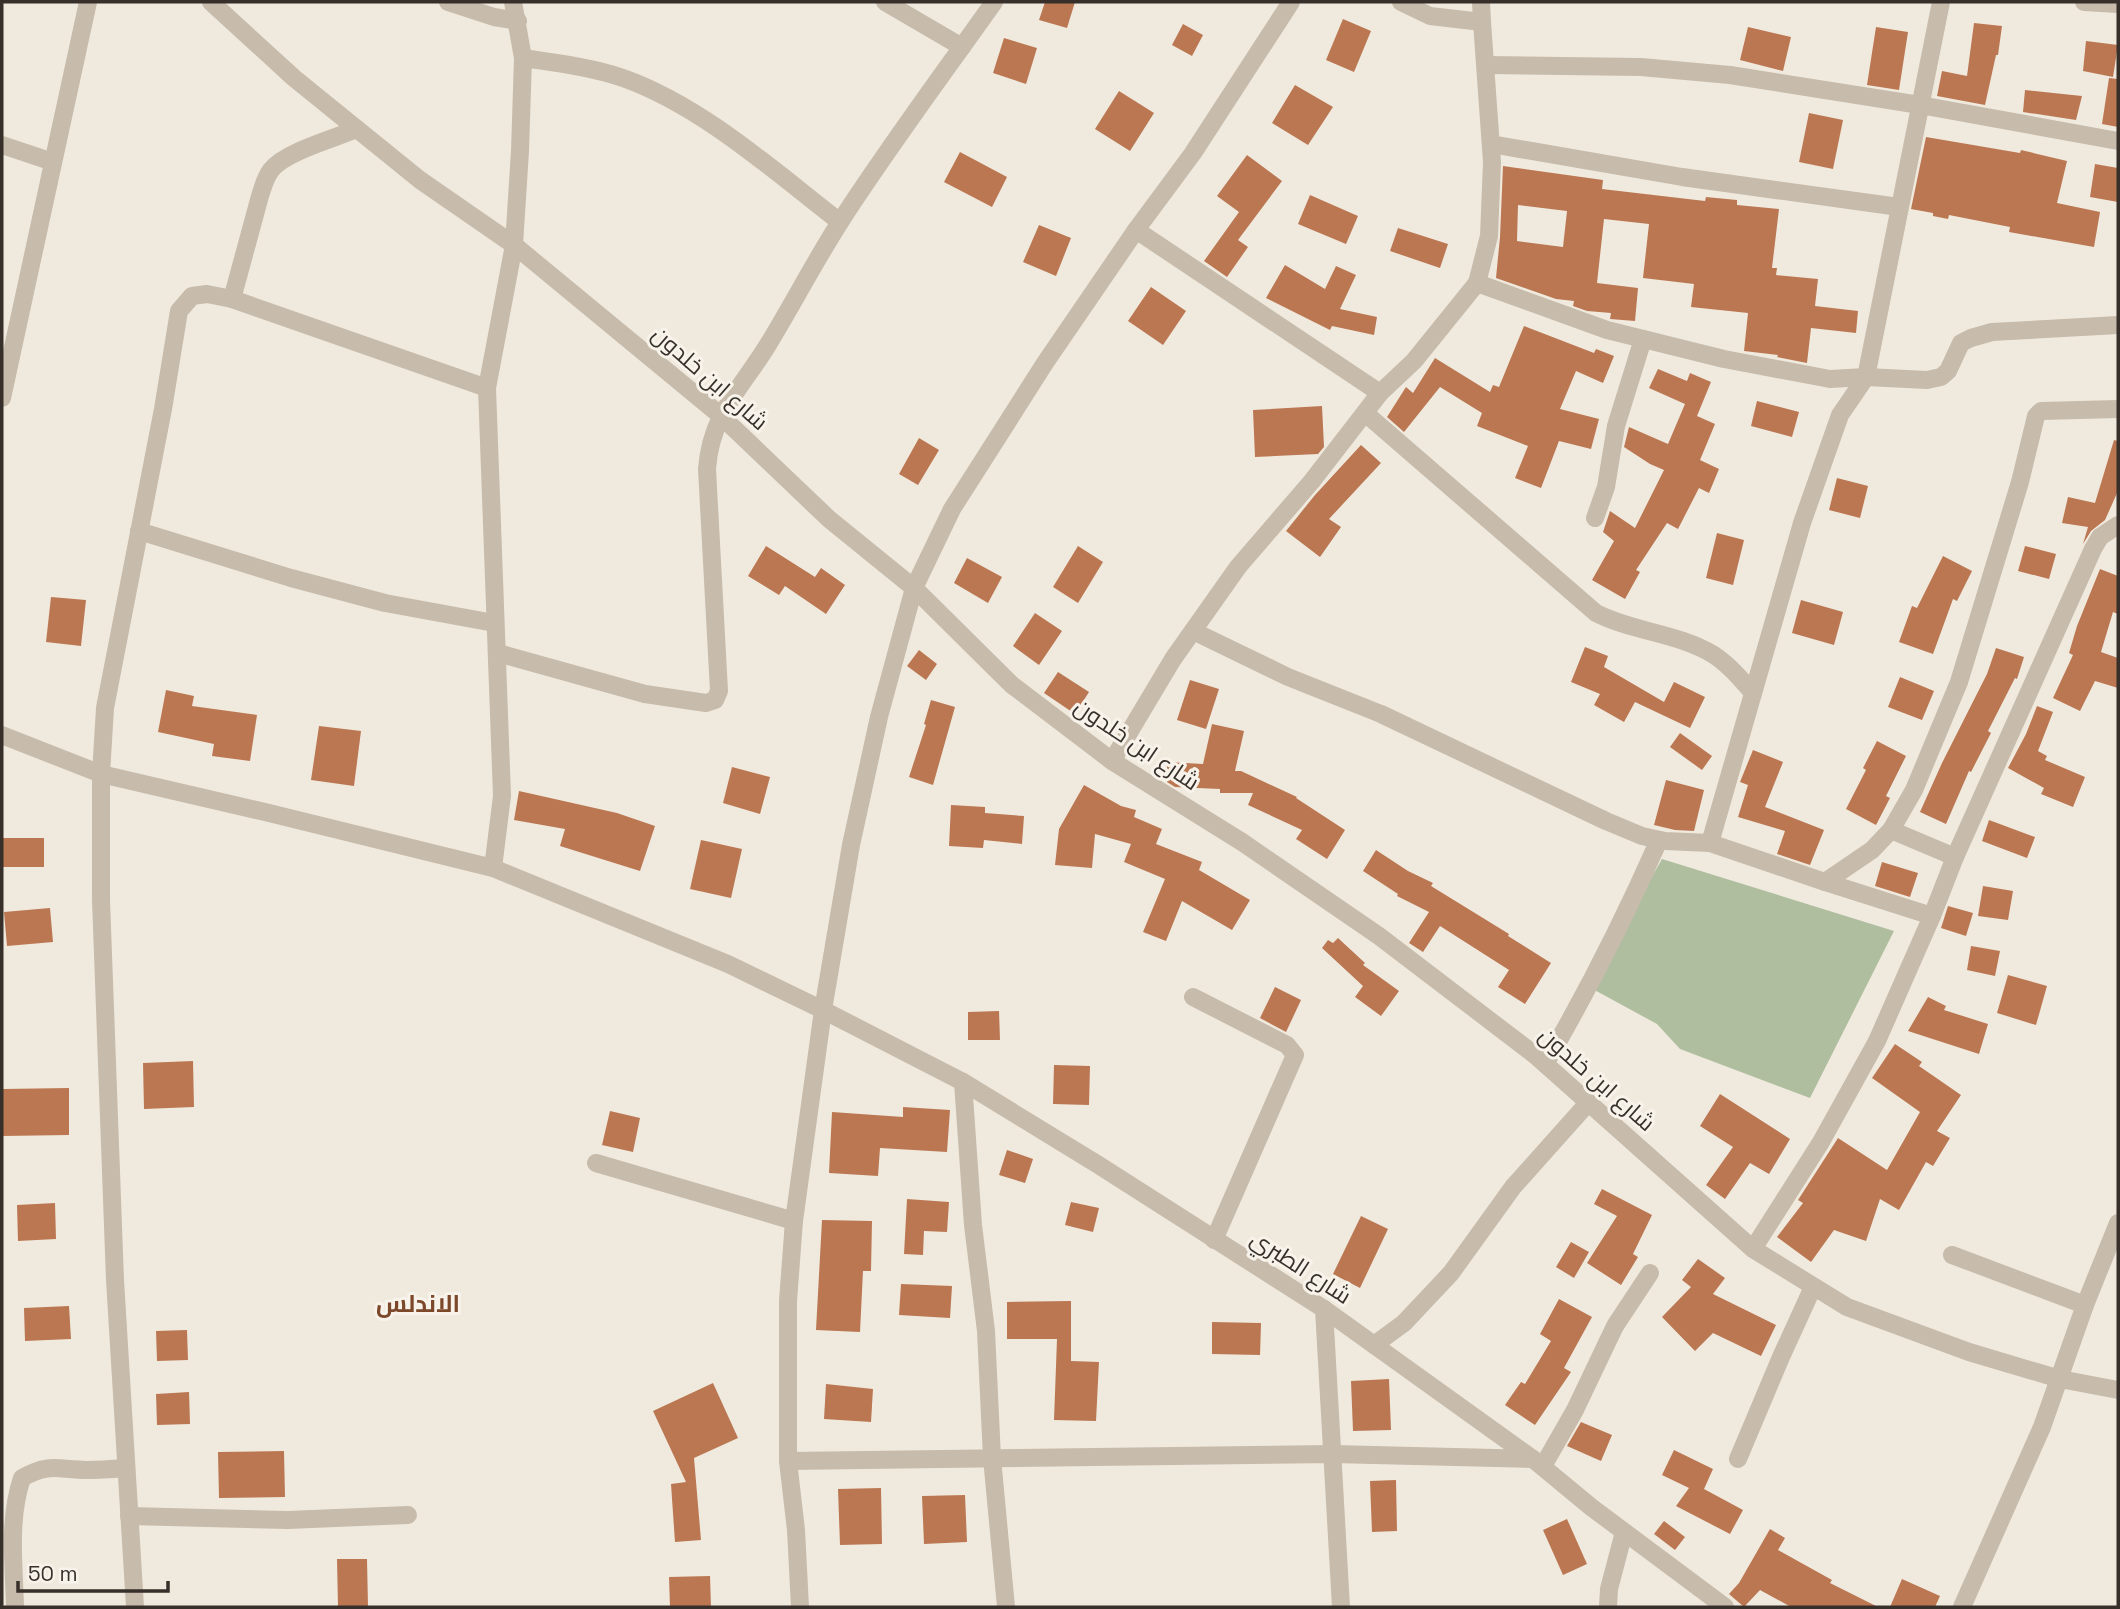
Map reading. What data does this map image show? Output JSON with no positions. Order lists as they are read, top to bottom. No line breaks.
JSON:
{"streets":{"street":["شارع ابن خلدون","شارع الطبري"]},"districts":["الاندلس"],"scale_bar":"50 m"}
